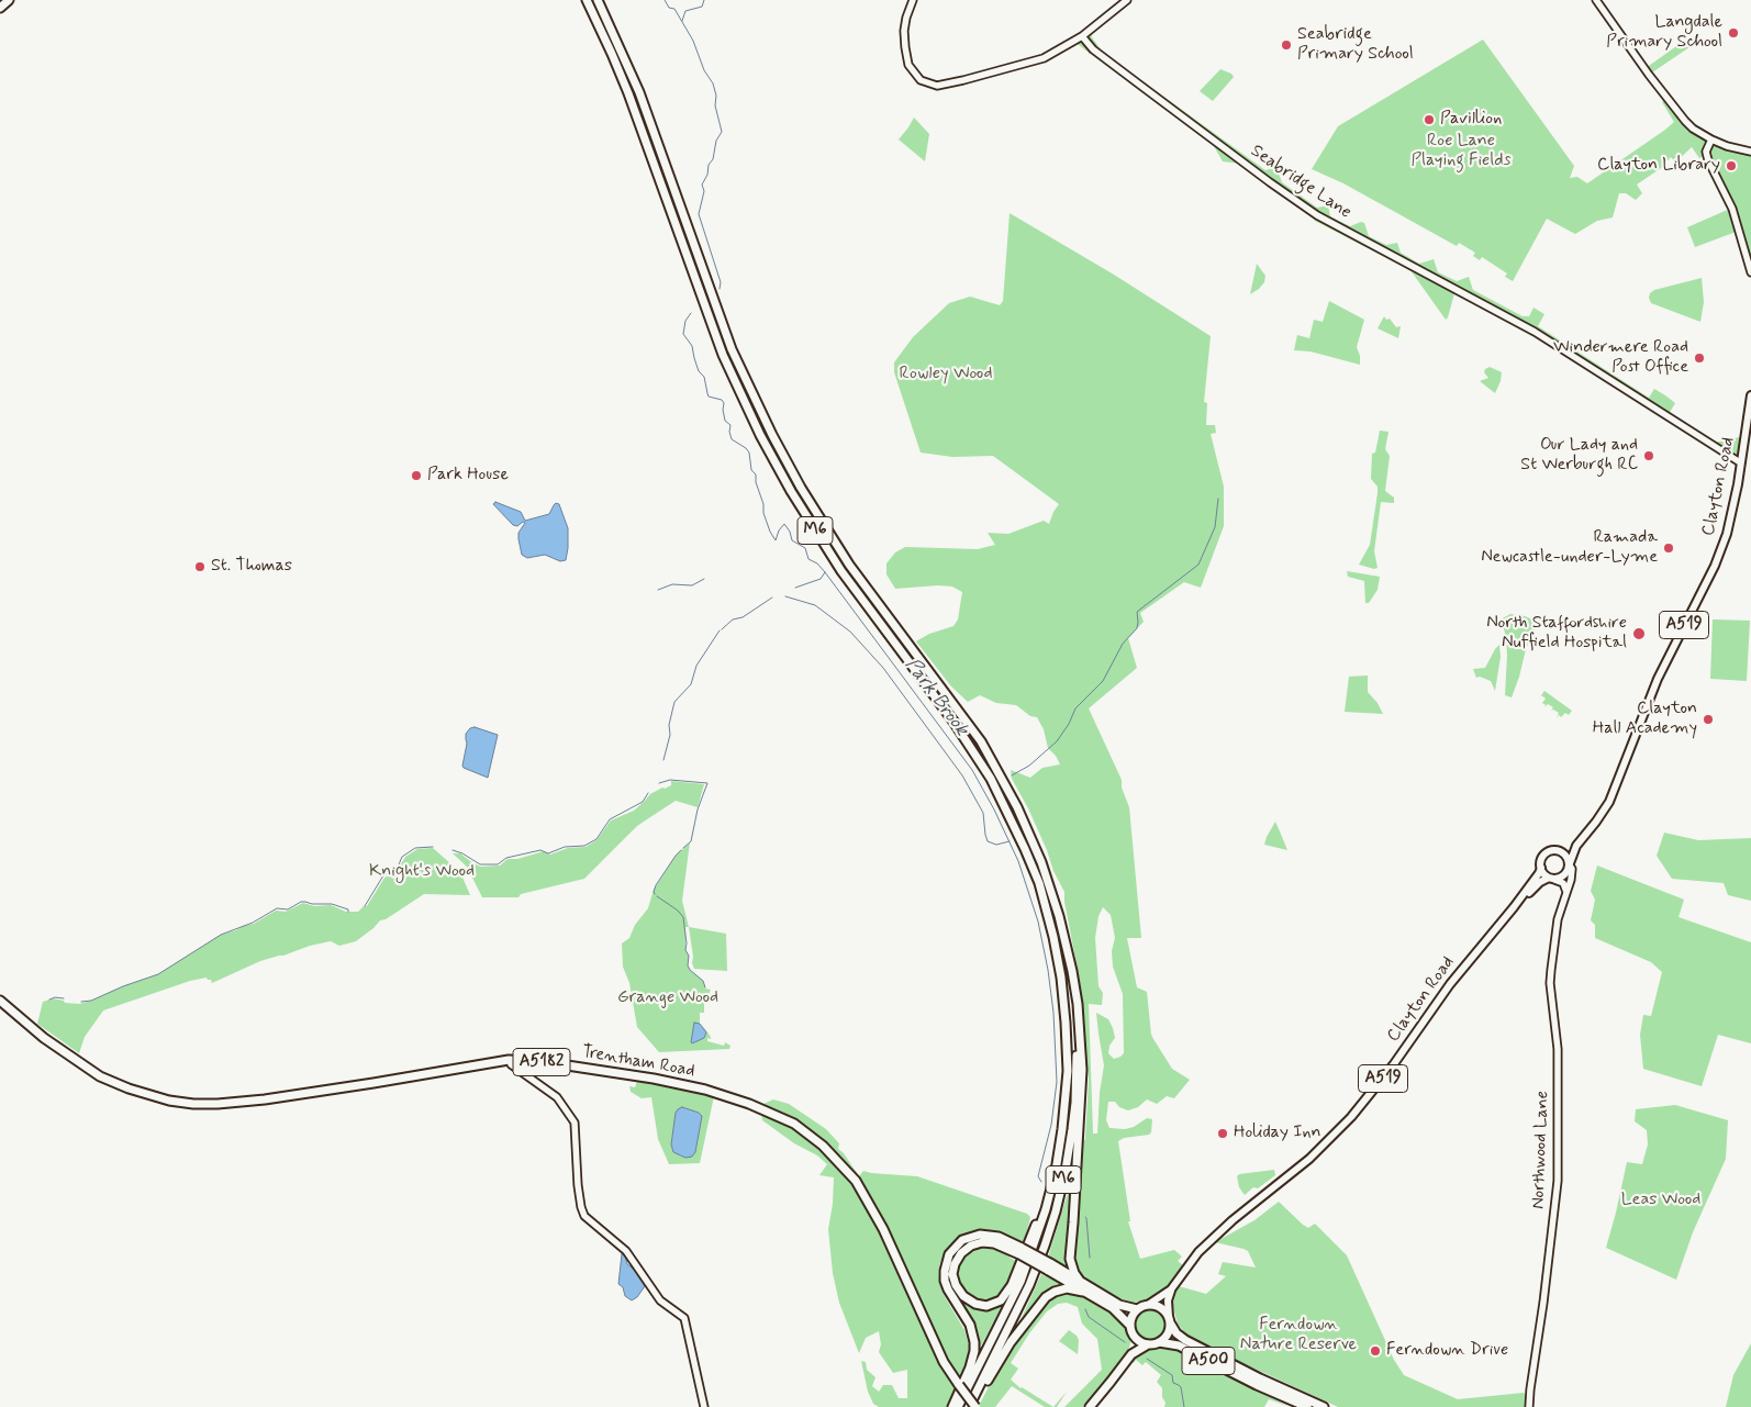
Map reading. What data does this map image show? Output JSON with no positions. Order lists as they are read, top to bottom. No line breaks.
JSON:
{"streets":{"highway":["M6","A5182","Trentham Road","A500"],"main road":["Clayton Road","A519"],"street":["Seabridge Lane","Northwood Lane"]},"crossings":[["Seabridge Lane","Clayton Road"],["Clayton Road","A519"],["Clayton Road","Northwood Lane"],["M6","A519"],["M6","Trentham Road"],["M6","A500"],["A519","A500"]],"water":["Park Brook"],"parks":["Roe Lane Playing Fields","Rowley Wood","Knight's Wood","Grange Wood","Leas Wood","Ferndown Nature Reserve"],"places":["Langdale Primary School","Seabridge Primary School","Pavillion","Clayton Library","Windermere Road Post Office","Our Lady and St Werburgh RC","Park House","Ramada Newcastle-under-Lyme","St. Thomas","North Staffordshire Nuffield Hospital","Clayton Hall Academy","Holiday Inn","Ferndown Drive"]}
